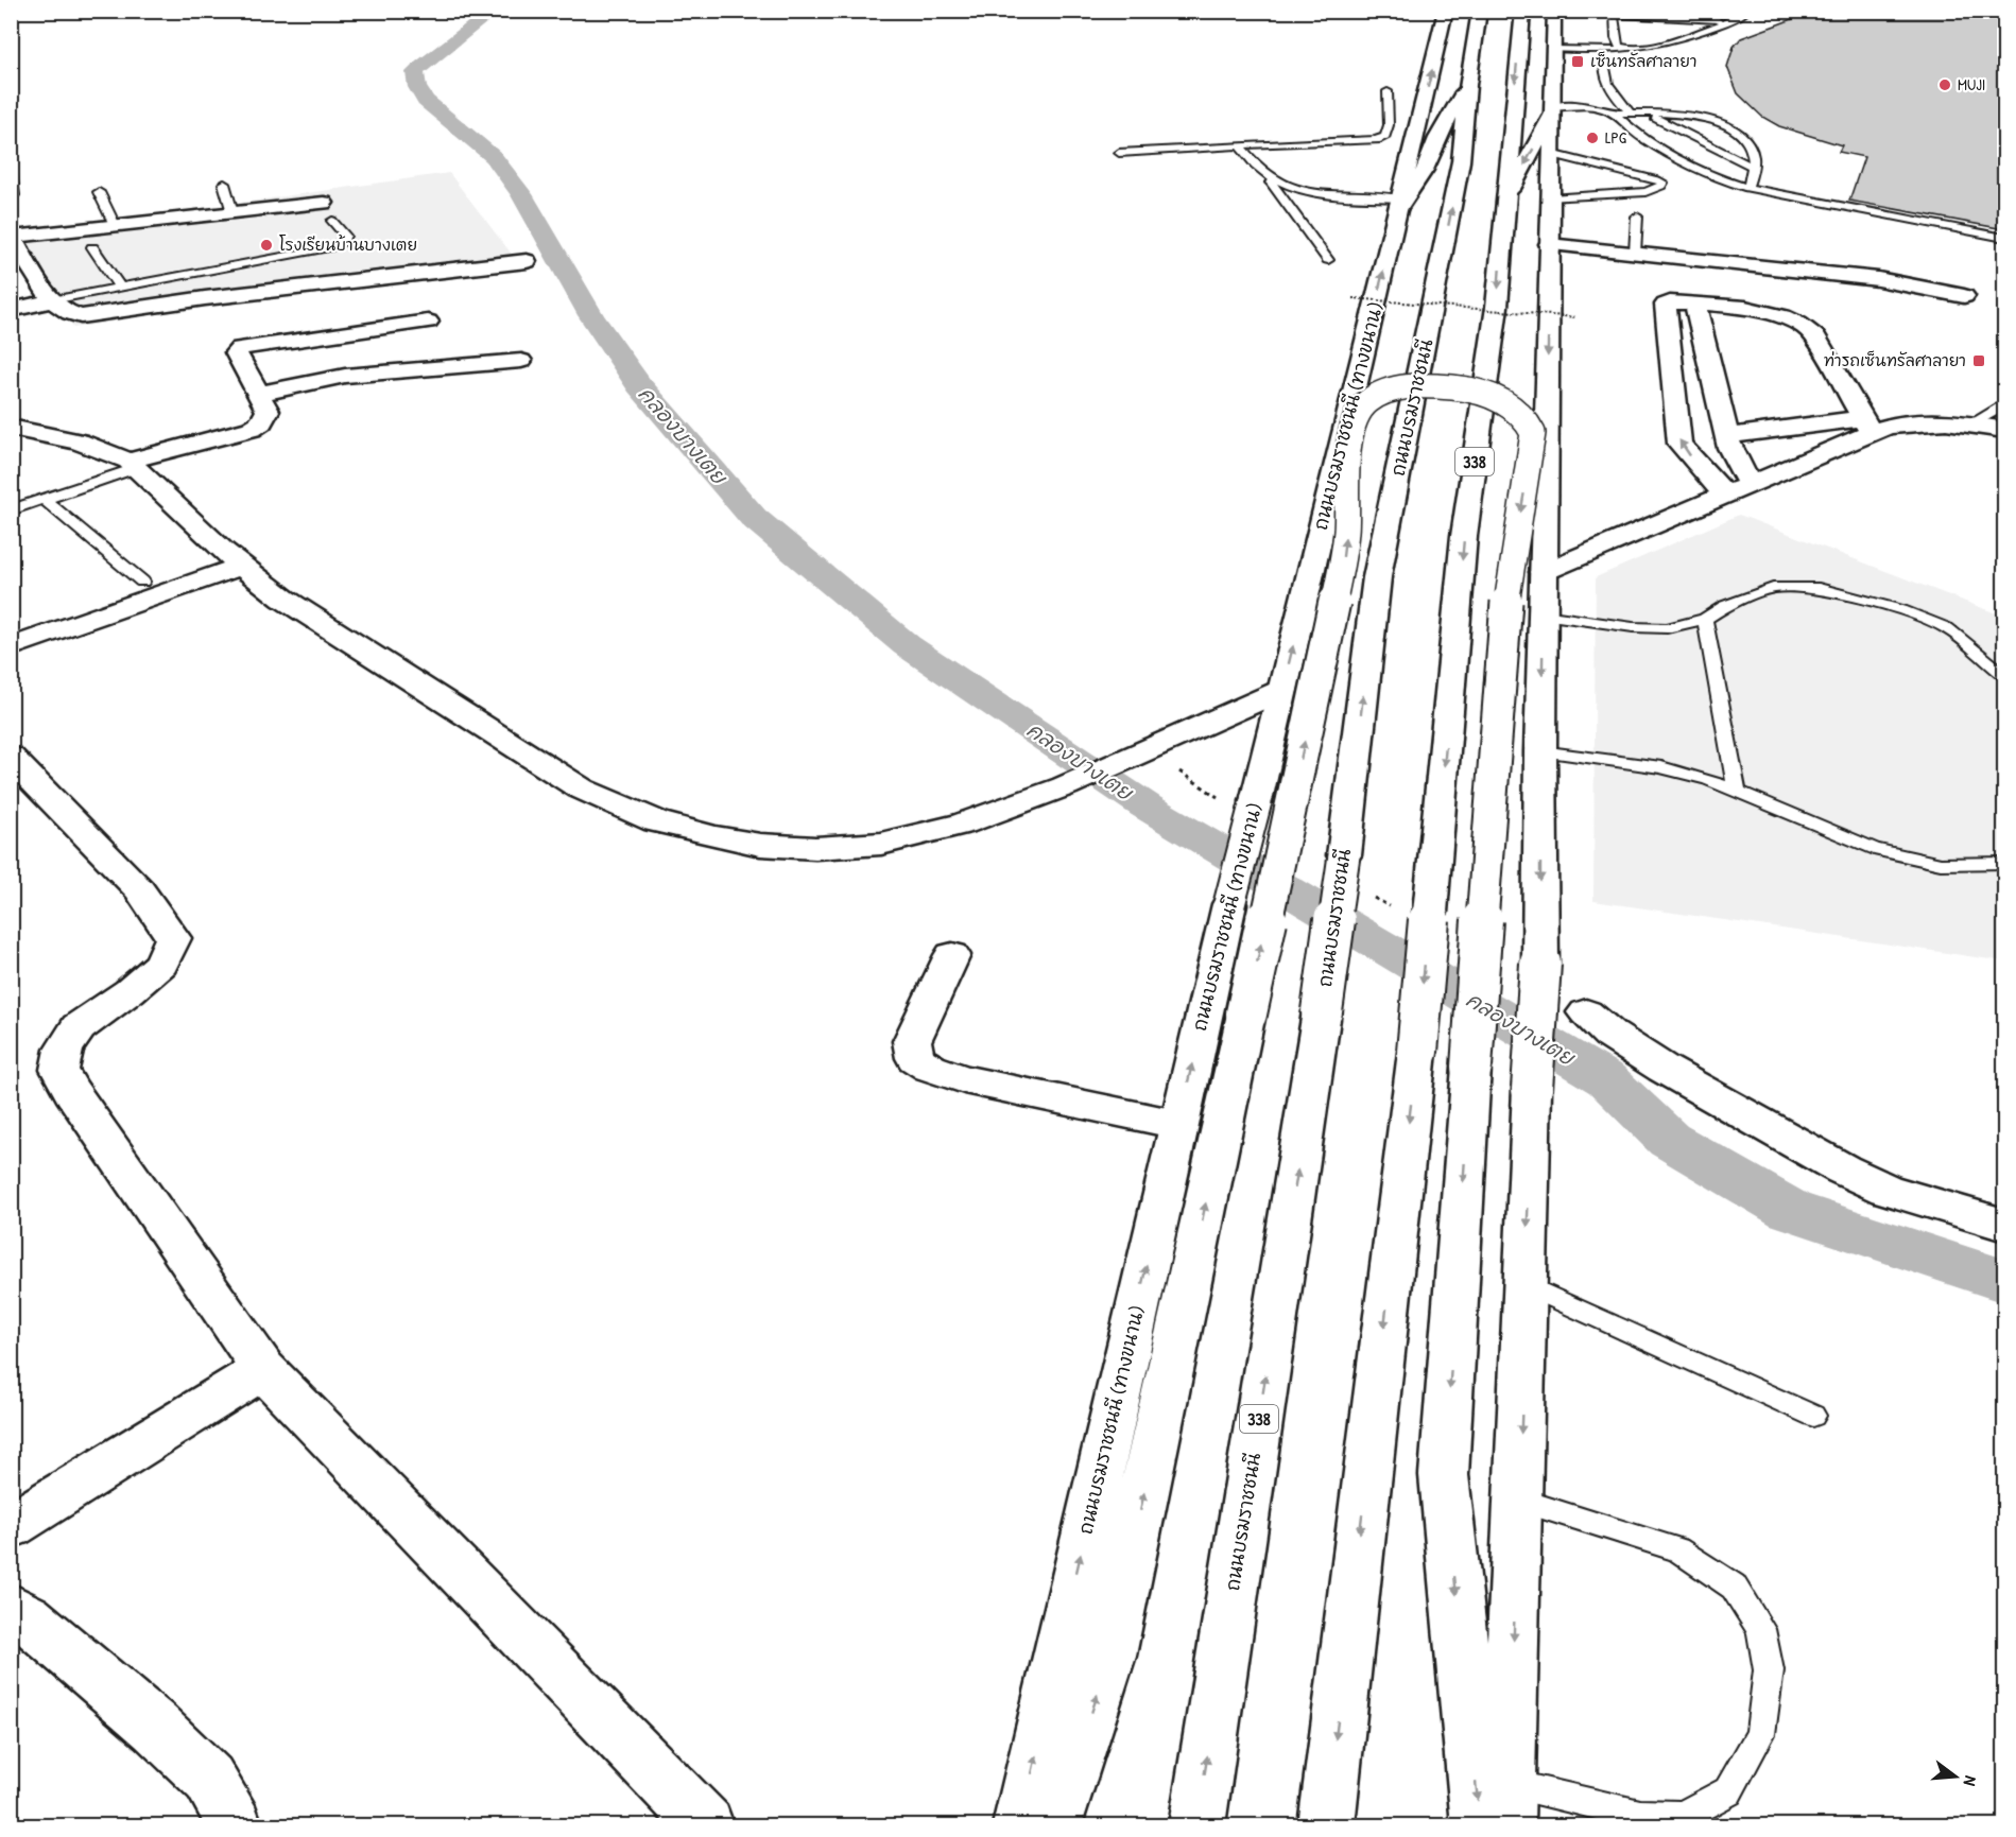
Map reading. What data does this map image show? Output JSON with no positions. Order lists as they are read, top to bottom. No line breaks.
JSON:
{"streets":{"main road":["ถนนบรมราชชนนี","ถนนบรมราชชนนี (ทางขนาน)","338"]},"water":["คลองบางเตย"],"places":{"transit":["เซ็นทรัลศาลายา","ท่ารถเซ็นทรัลศาลายา"],"other":["MUJI","LPG","โรงเรียนบ้านบางเตย"]},"north":"right"}
